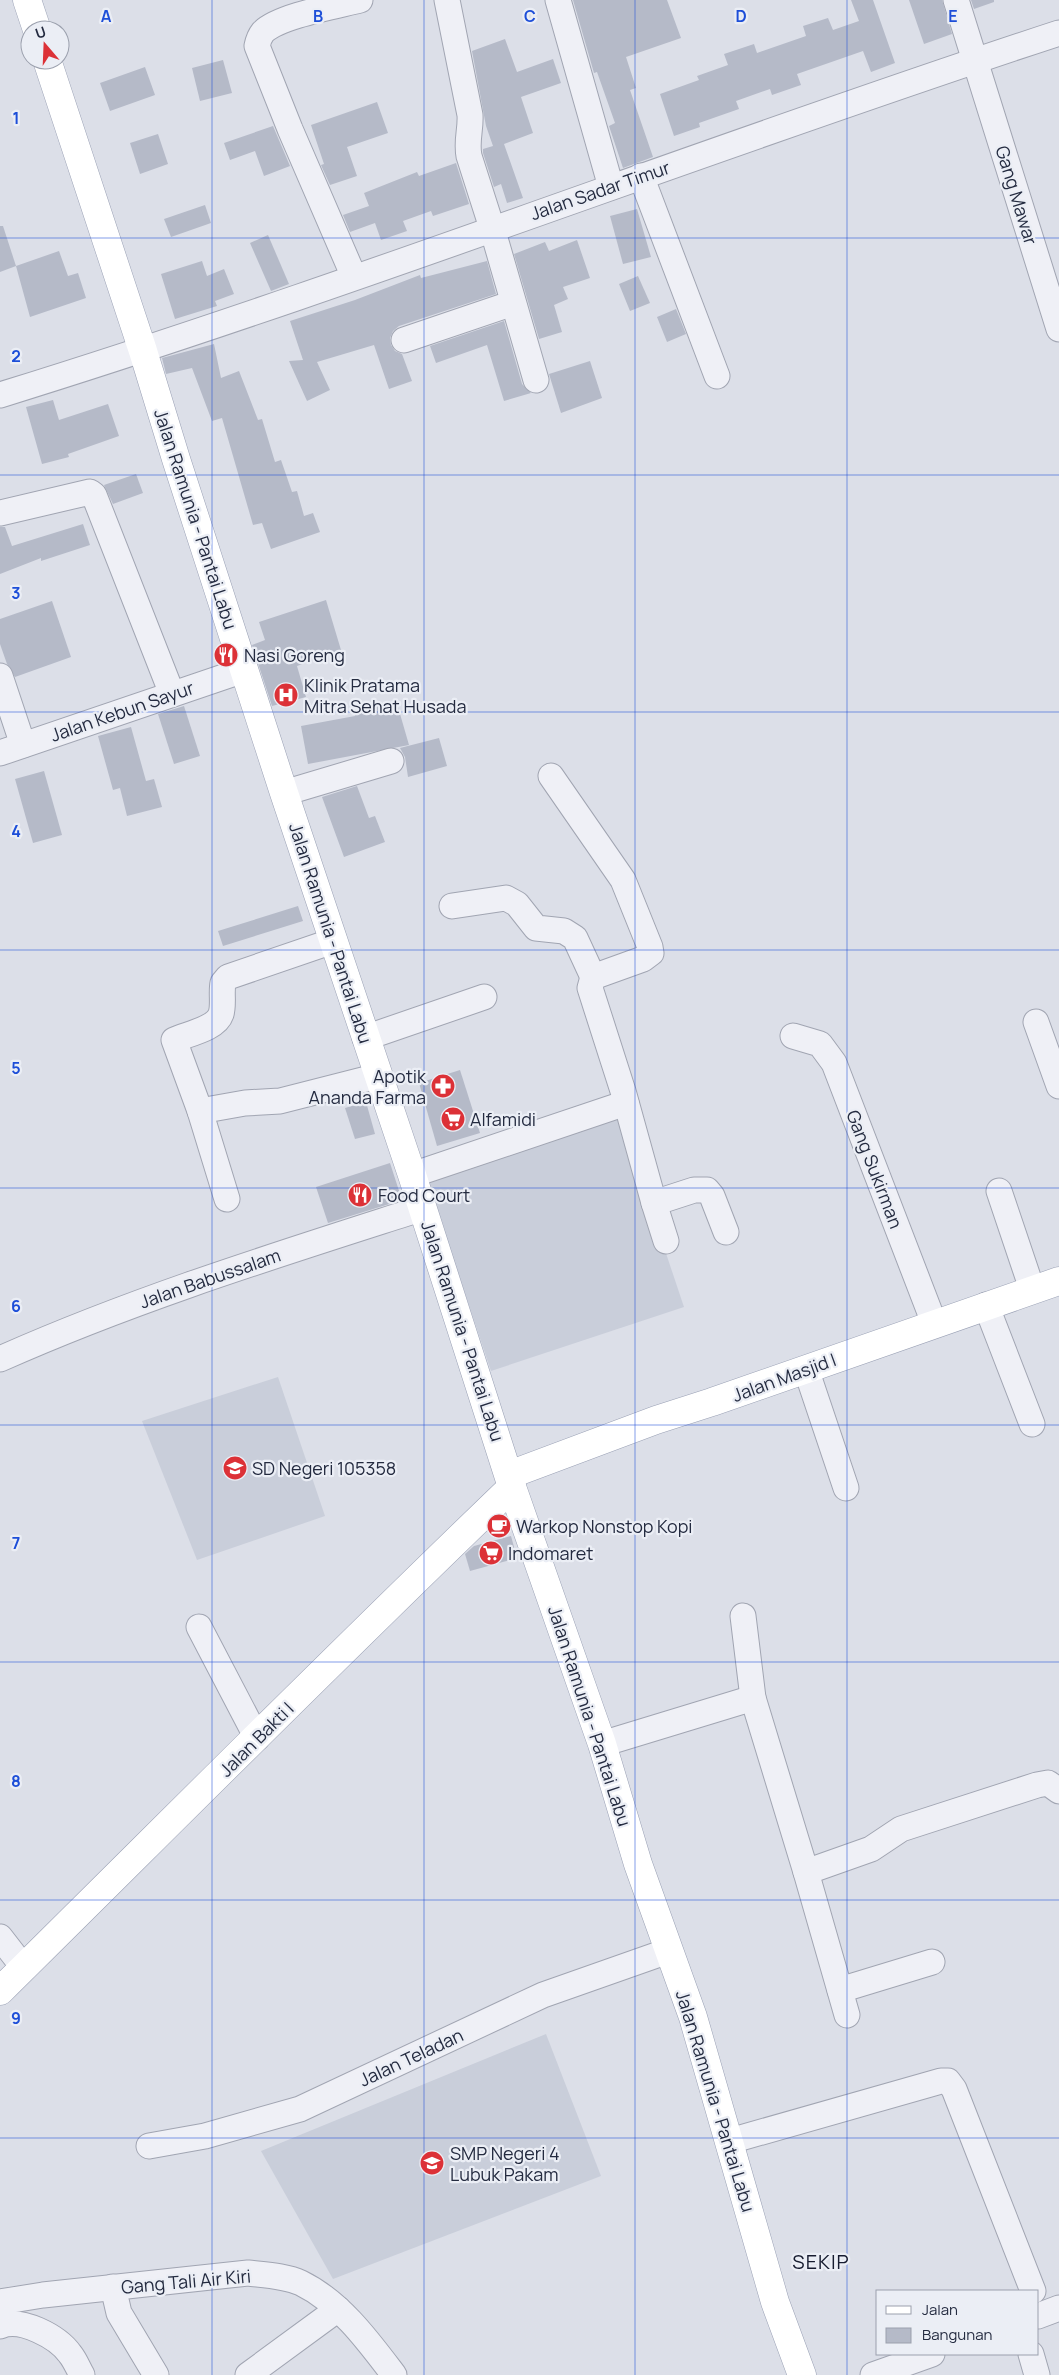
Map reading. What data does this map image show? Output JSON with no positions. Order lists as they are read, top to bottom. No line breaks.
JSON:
{"streets":{"main road":["Jalan Ramunia - Pantai Labu","Jalan Masjid I","Jalan Bakti I"],"street":["Jalan Sadar Timur","Gang Mawar","Jalan Kebun Sayur","Gang Sukirman","Jalan Babussalam","Jalan Teladan","Gang Tali Air Kiri"]},"crossings":[["Jalan Sadar Timur","Gang Mawar"],["Jalan Sadar Timur","Jalan Ramunia - Pantai Labu"],["Jalan Ramunia - Pantai Labu","Jalan Kebun Sayur"],["Jalan Ramunia - Pantai Labu","Jalan Babussalam"],["Jalan Ramunia - Pantai Labu","Jalan Masjid I"],["Jalan Ramunia - Pantai Labu","Jalan Bakti I"],["Jalan Ramunia - Pantai Labu","Jalan Teladan"],["Gang Sukirman","Jalan Masjid I"],["Jalan Masjid I","Jalan Bakti I"]],"districts":["SEKIP"],"places":{"restaurant":["Nasi Goreng","Food Court"],"hospital":["Klinik Pratama Mitra Sehat Husada"],"pharmacy":["Apotik Ananda Farma"],"supermarket":["Alfamidi","Indomaret"],"school or university":["SD Negeri 105358","SMP Negeri 4 Lubuk Pakam"],"cafe":["Warkop Nonstop Kopi"]},"legend":["Jalan","Bangunan"],"north":"top","grid":{"columns":["A","B","C","D","E"],"rows":["1","2","3","4","5","6","7","8","9"]}}
